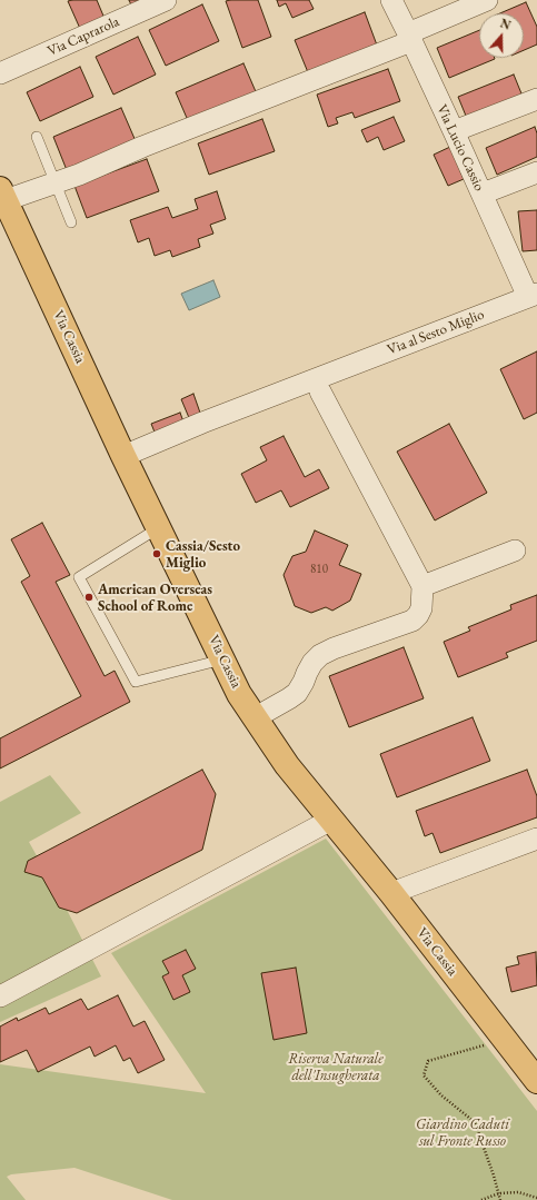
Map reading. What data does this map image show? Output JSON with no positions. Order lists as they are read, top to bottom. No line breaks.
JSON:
{"streets":{"main road":["Via Cassia"],"street":["Via Caprarola","Via Lucio Cassio","Via al Sesto Miglio"]},"crossings":[["Via Lucio Cassio","Via al Sesto Miglio"],["Via al Sesto Miglio","Via Cassia"]],"parks":["Riserva Naturale dell'Insugherata","Giardino Caduti sul Fronte Russo"],"places":["Cassia/Sesto Miglio","American Overseas School of Rome"],"house_numbers":["810"],"north":"top"}
